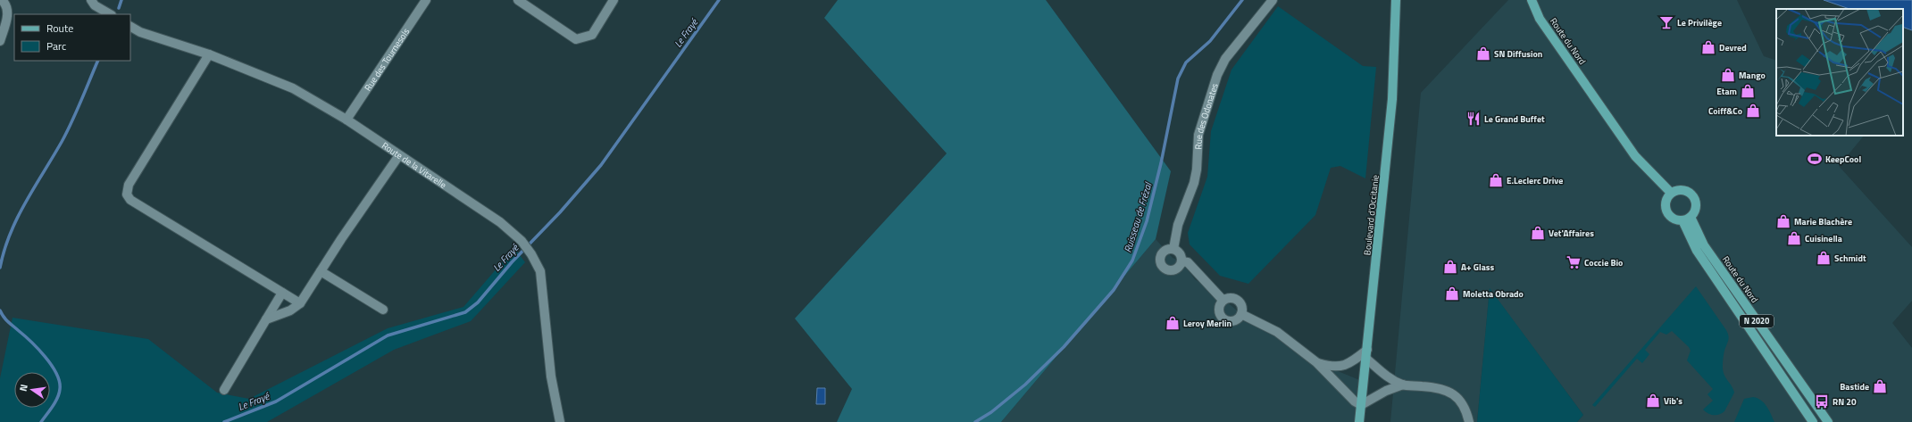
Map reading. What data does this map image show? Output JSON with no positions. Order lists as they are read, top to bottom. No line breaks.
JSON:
{"streets":{"main road":["Route du Nord","Boulevard d'Occitanie","N 2020"],"street":["Rue des Tournesols","Rue des Odonates","Route de la Vitarelle"]},"crossings":[["Route du Nord","N 2020"],["Rue des Tournesols","Route de la Vitarelle"]],"water":["Le Frayé","Ruisseau de Frézal"],"places":{"bar":["Le Privilège"],"shop":["Devred","SN Diffusion","Mango","Etam","Coiff&Co","E.Leclerc Drive","Marie Blachère","Vet'Affaires","Cuisinella","Schmidt","A+ Glass","Moletta Obrado","Leroy Merlin","Bastide","Vib's"],"restaurant":["Le Grand Buffet"],"sports":["KeepCool"],"supermarket":["Coccie Bio"],"bus stop":["RN 20"]},"legend":["Route","Parc"],"north":"left"}
